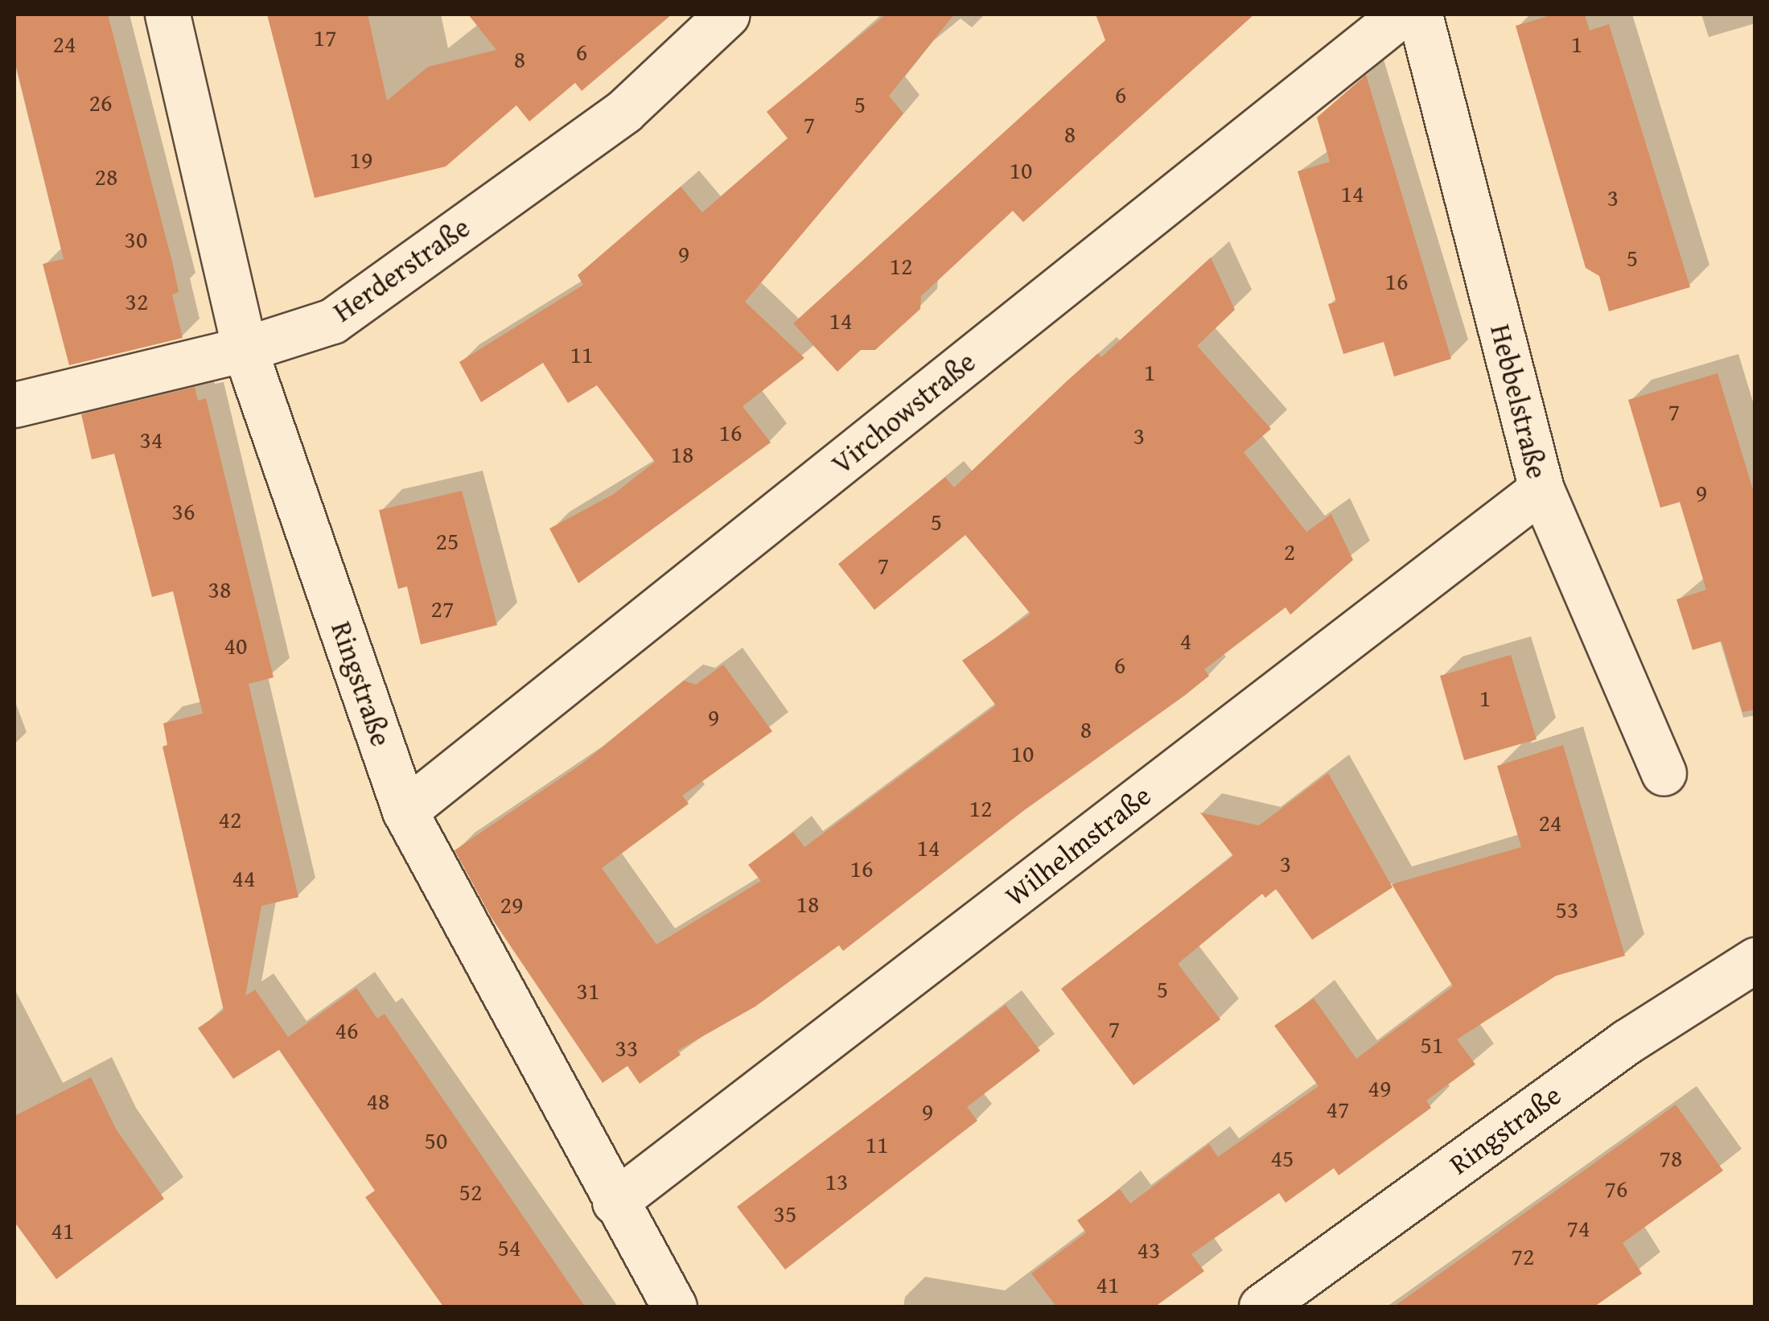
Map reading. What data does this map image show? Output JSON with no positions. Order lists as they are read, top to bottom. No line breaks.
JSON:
{"streets":{"street":["Herderstraße","Hebbelstraße","Virchowstraße","Ringstraße","Wilhelmstraße"]},"crossings":[["Herderstraße","Ringstraße"],["Hebbelstraße","Wilhelmstraße"],["Virchowstraße","Ringstraße"],["Ringstraße","Wilhelmstraße"]],"house_numbers":["17","24","1","6","8","6","26","5","7","8","19","10","28","14","3","30","9","5","12","16","32","14","11","1","7","16","3","34","18","9","36","5","25","2","7","38","27","4","40","6","1","9","8","10","12","42","24","14","3","16","44","18","29","53","5","31","7","46","51","33","49","48","47","9","50","11","45","78","13","76","52","35","74","41","54","43","72","41"]}
